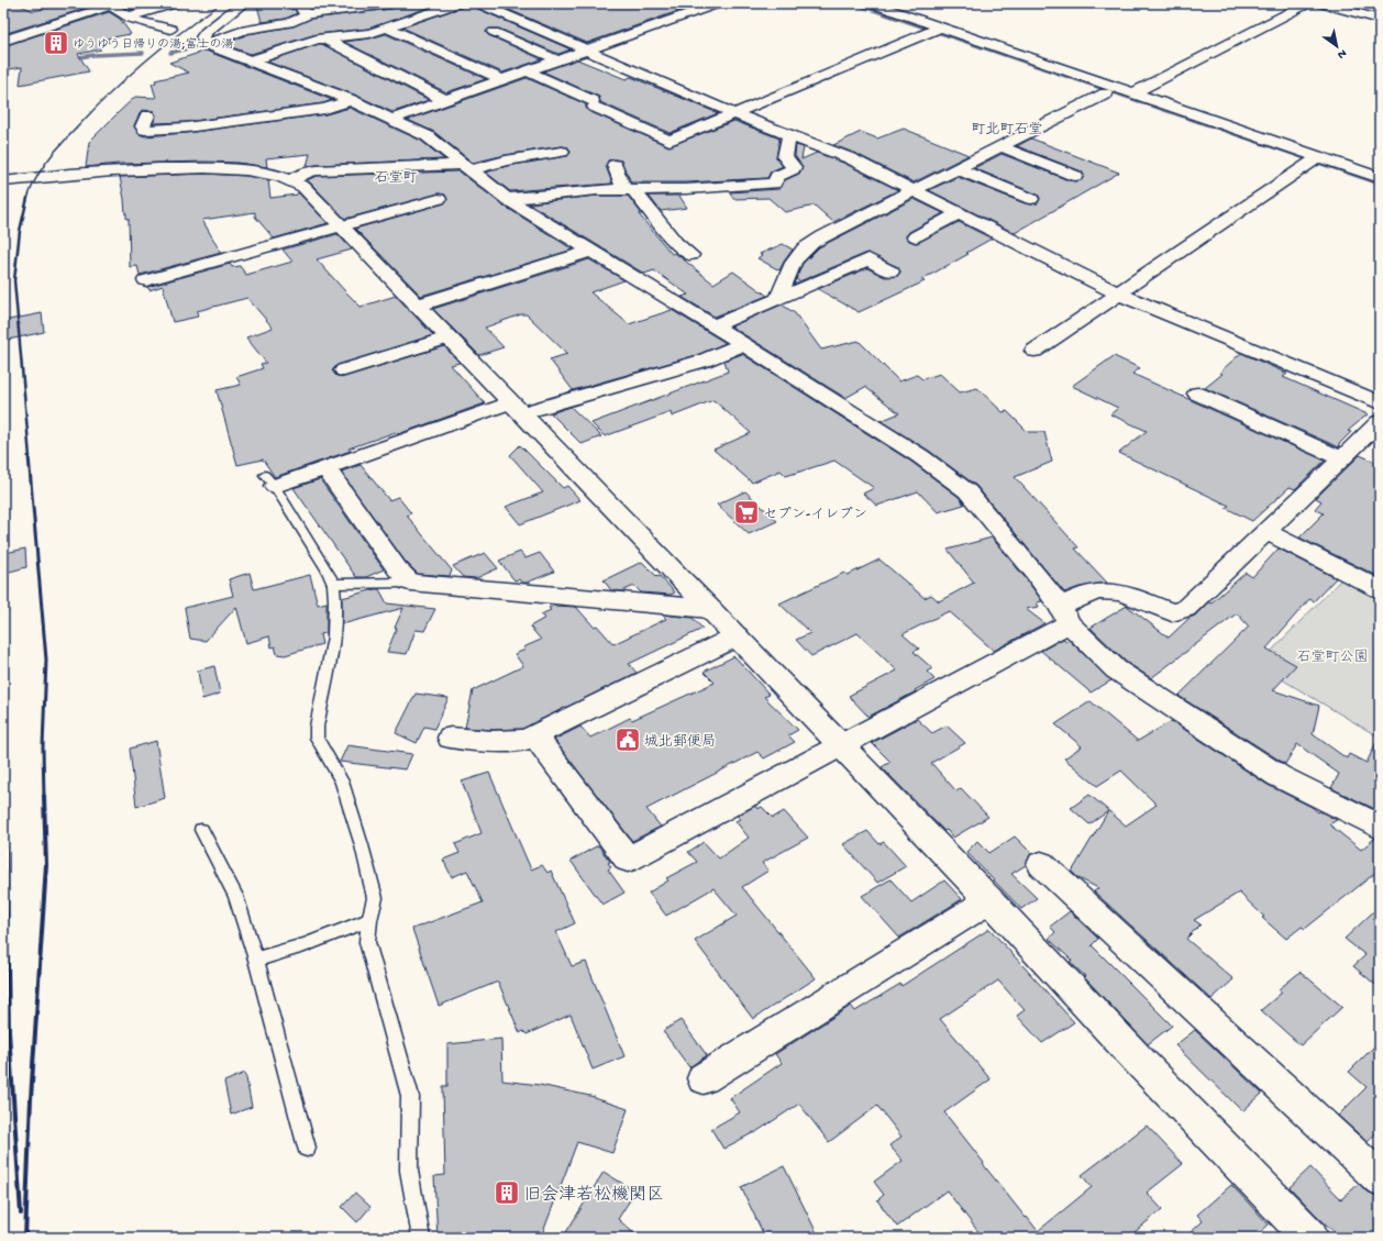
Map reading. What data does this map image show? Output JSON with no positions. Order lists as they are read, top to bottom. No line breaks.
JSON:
{"districts":["町北町石堂","石堂町"],"parks":["石堂町公園"],"places":{"building":["ゆうゆう日帰りの湯;富士の湯","旧会津若松機関区"],"supermarket":["セブン-イレブン"],"public building":["城北郵便局"]},"north":"bottom right"}
